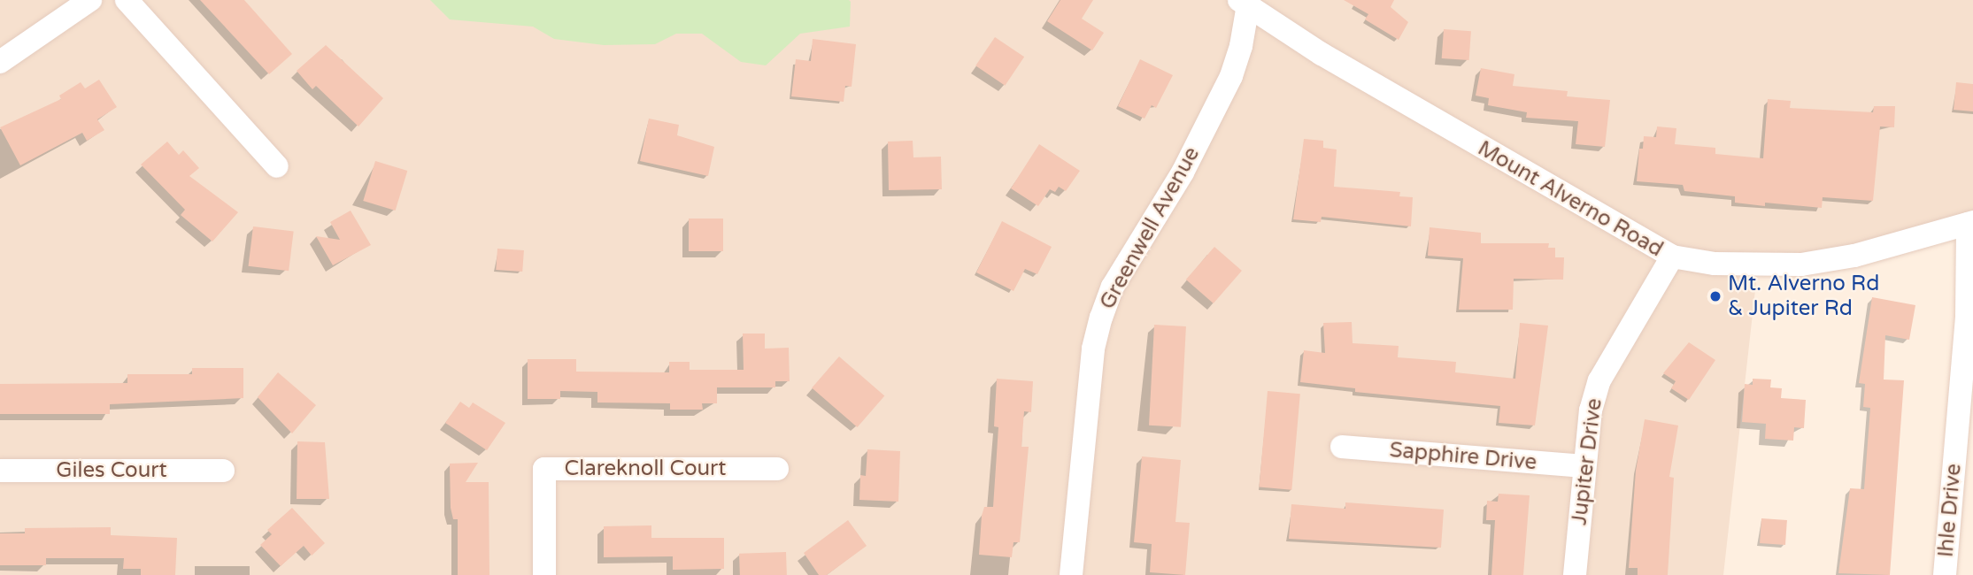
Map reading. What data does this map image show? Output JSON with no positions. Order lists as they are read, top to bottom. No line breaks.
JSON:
{"streets":{"street":["Mount Alverno Road","Greenwell Avenue","Sapphire Drive","Jupiter Drive","Clareknoll Court","Giles Court","Ihle Drive"]},"crossings":[["Mount Alverno Road","Greenwell Avenue"],["Mount Alverno Road","Jupiter Drive"],["Mount Alverno Road","Ihle Drive"],["Sapphire Drive","Jupiter Drive"]],"places":["Mt. Alverno Rd & Jupiter Rd"]}
